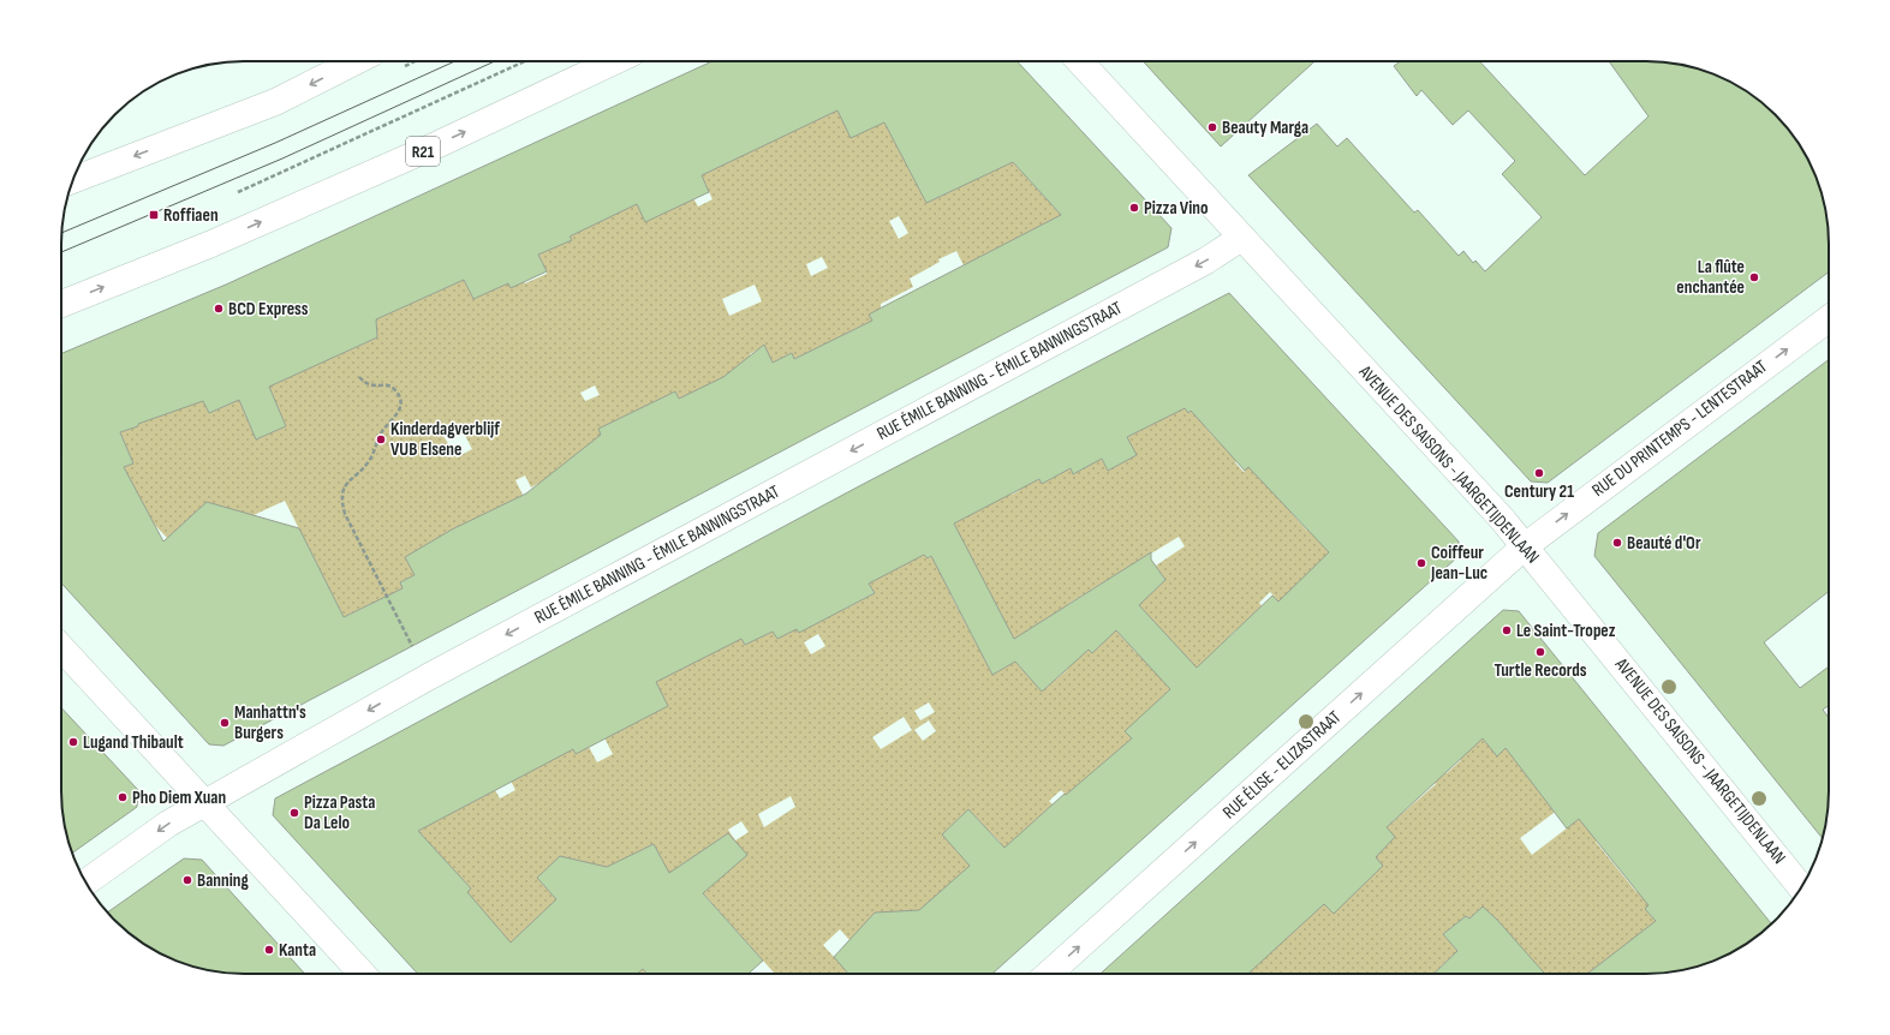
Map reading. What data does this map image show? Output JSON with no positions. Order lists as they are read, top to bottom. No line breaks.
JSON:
{"streets":{"street":["R21","RUE ÉMILE BANNING - ÉMILE BANNINGSTRAAT","RUE DU PRINTEMPS - LENTESTRAAT","AVENUE DES SAISONS - JAARGETIJDENLAAN","RUE ÉLISE - ELIZASTRAAT"]},"crossings":[["RUE ÉMILE BANNING - ÉMILE BANNINGSTRAAT","AVENUE DES SAISONS - JAARGETIJDENLAAN"],["RUE DU PRINTEMPS - LENTESTRAAT","AVENUE DES SAISONS - JAARGETIJDENLAAN"],["RUE DU PRINTEMPS - LENTESTRAAT","RUE ÉLISE - ELIZASTRAAT"],["AVENUE DES SAISONS - JAARGETIJDENLAAN","RUE ÉLISE - ELIZASTRAAT"]],"one_way":["RUE ÉMILE BANNING - ÉMILE BANNINGSTRAAT","RUE DU PRINTEMPS - LENTESTRAAT","RUE ÉLISE - ELIZASTRAAT"],"places":{"other":["Beauty Marga","Pizza Vino","La flûte enchantée","BCD Express","Kinderdagverblijf VUB Elsene","Century 21","Beauté d'Or","Coiffeur Jean-Luc","Le Saint-Tropez","Turtle Records","Manhattn's Burgers","Lugand Thibault","Pho Diem Xuan","Pizza Pasta Da Lelo","Banning","Kanta"],"transit":["Roffiaen"]}}
